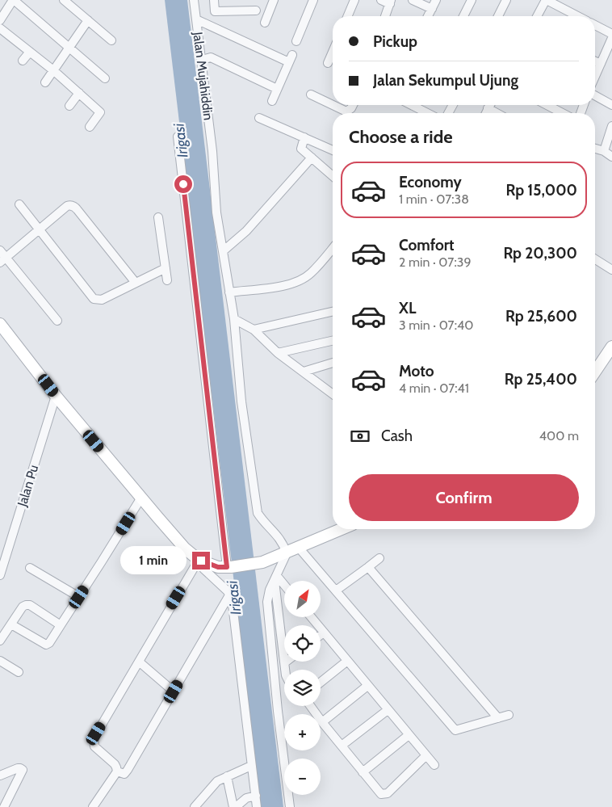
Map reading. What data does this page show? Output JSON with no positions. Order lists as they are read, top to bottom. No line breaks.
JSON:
{"streets":{"street":["Jalan Mujahiddin","Jalan Pu"]},"water":["Irigasi"],"north":"top right","page":{"banner":["Pickup","Jalan Sekumpul Ujung"],"heading":"Choose a ride","list":[{"name":"Economy","note":"1 min · 07:38","value":"Rp 15,000"},{"name":"Comfort","note":"2 min · 07:39","value":"Rp 20,300"},{"name":"XL","note":"3 min · 07:40","value":"Rp 25,600"},{"name":"Moto","note":"4 min · 07:41","value":"Rp 25,400"}],"pay":["Cash","400 m"],"buttons":"Confirm","bubble":"1 min","map_buttons":["+","−"]}}
